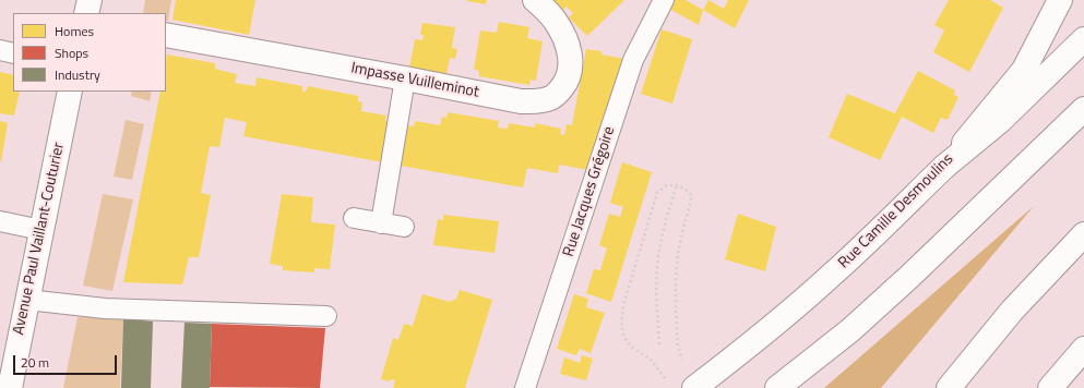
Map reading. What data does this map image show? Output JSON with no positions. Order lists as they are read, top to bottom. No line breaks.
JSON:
{"streets":{"main road":["Impasse Vuilleminot","Rue Camille Desmoulins","Avenue Paul Vaillant-Couturier"],"lane":["Rue Jacques Grégoire"]},"legend":["Homes","Shops","Industry"],"scale_bar":"20 m"}
